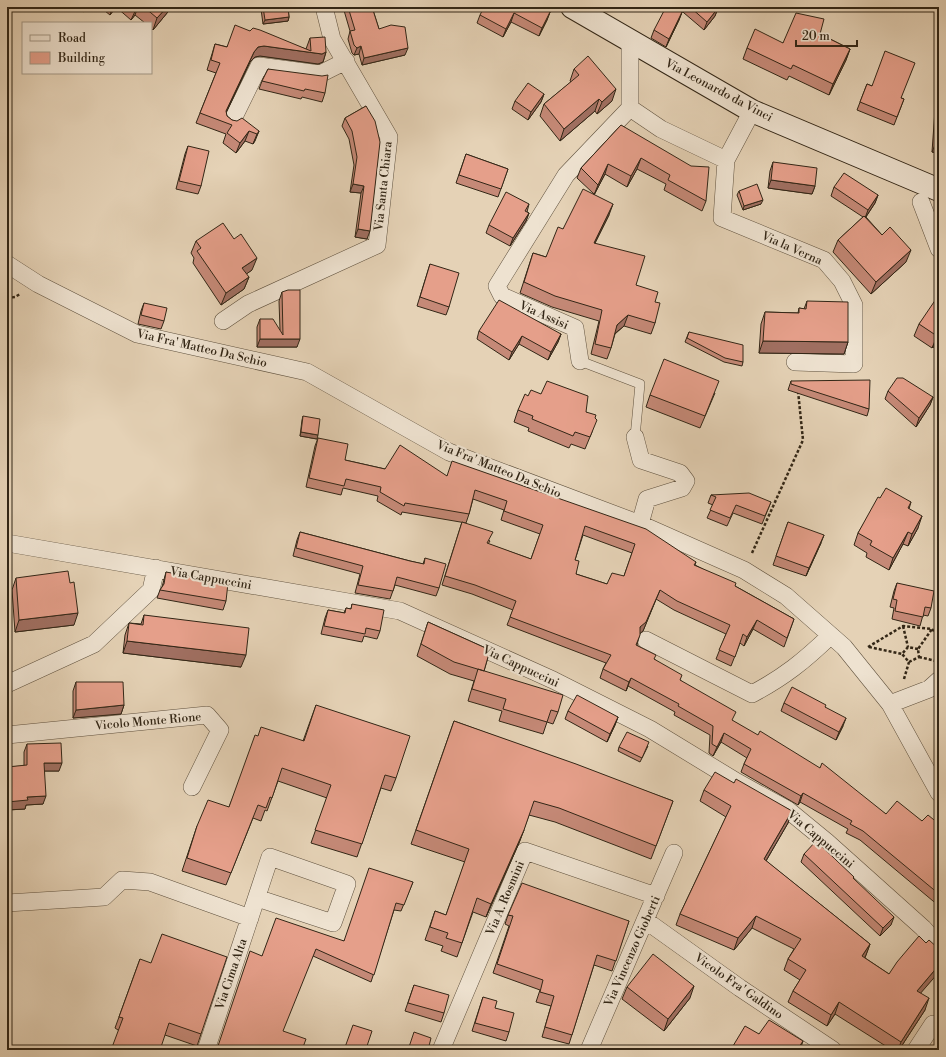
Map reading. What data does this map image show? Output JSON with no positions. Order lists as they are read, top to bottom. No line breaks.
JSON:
{"streets":{"street":["Via Leonardo da Vinci","Via Santa Chiara","Via la Verna","Via Assisi","Via Fra' Matteo Da Schio","Via Cappuccini","Vicolo Monte Rione","Via A. Rosmini","Via Vincenzo Gioberti","Via Cima Alta","Vicolo Fra' Galdino"]},"crossings":[["Via Assisi","Via Fra' Matteo Da Schio"],["Via A. Rosmini","Via Vincenzo Gioberti"],["Via Vincenzo Gioberti","Vicolo Fra' Galdino"]],"legend":["Road","Building"],"scale_bar":"20 m"}
